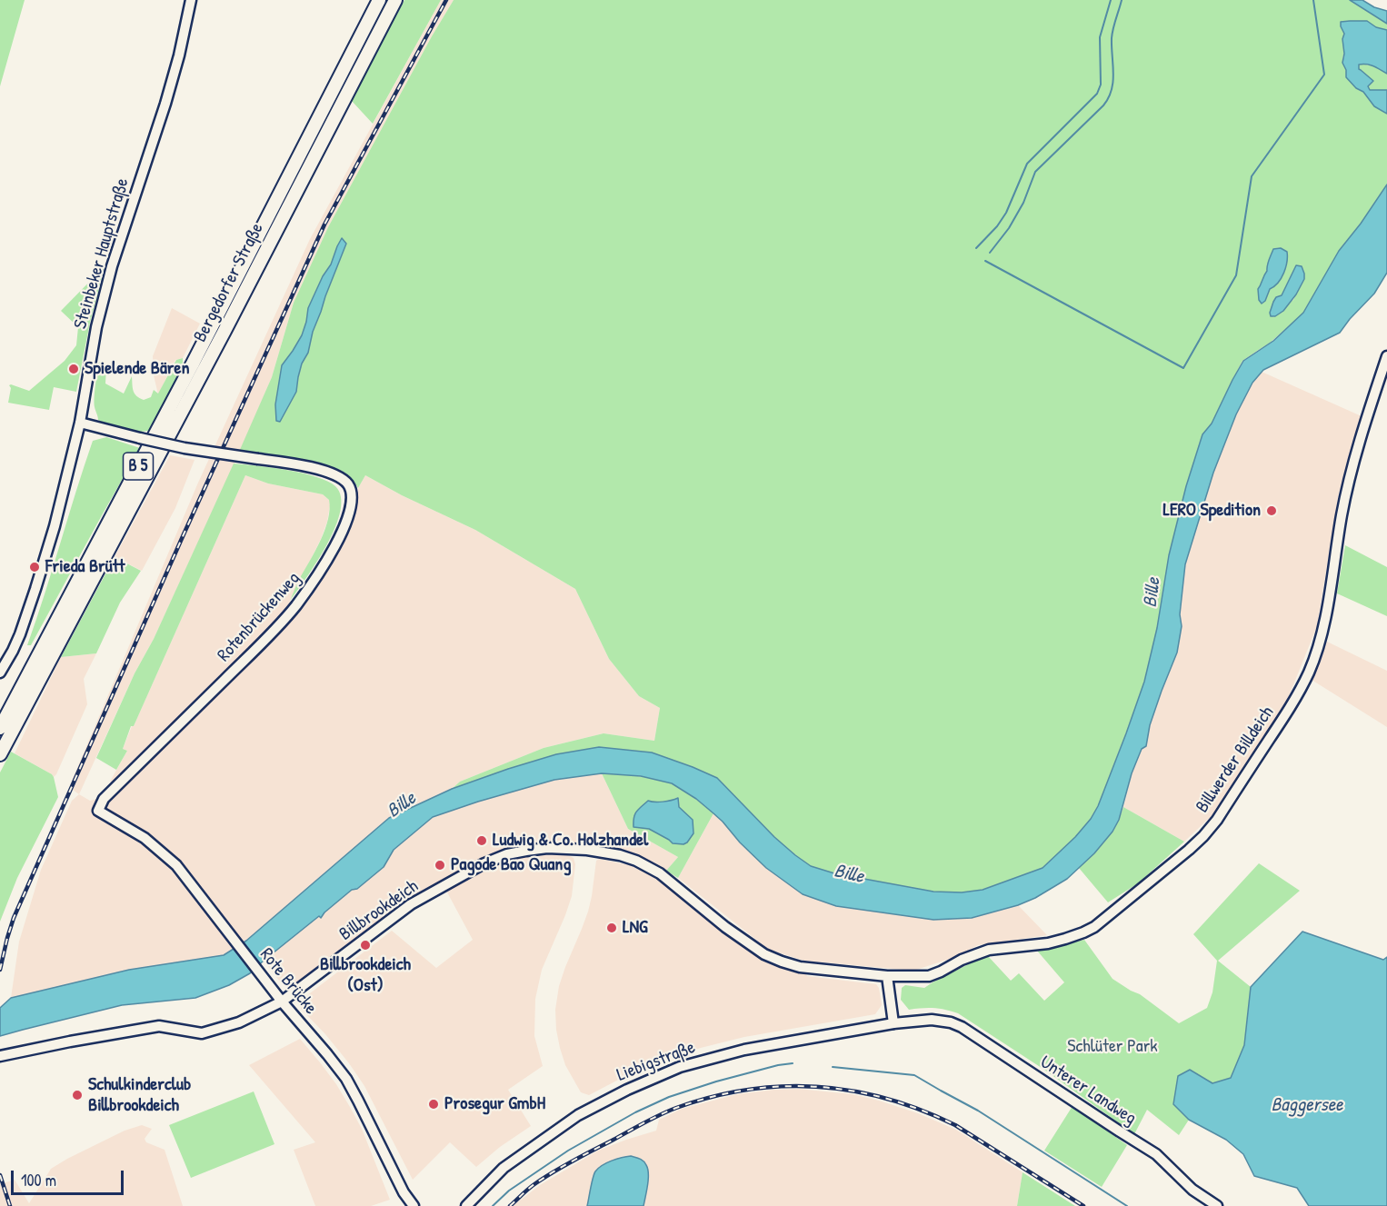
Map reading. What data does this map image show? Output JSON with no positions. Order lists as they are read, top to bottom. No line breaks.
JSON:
{"streets":{"highway":["Bergedorfer Straße","B 5"],"street":["Steinbeker Hauptstraße","Rotenbrückenweg","Billwerder Billdeich","Billbrookdeich","Rote Brücke","Liebigstraße","Unterer Landweg"]},"crossings":[["Steinbeker Hauptstraße","Rotenbrückenweg"],["Rotenbrückenweg","Rote Brücke"],["Billwerder Billdeich","Billbrookdeich"],["Billbrookdeich","Rote Brücke"],["Liebigstraße","Unterer Landweg"]],"water":["Bille","Baggersee"],"parks":["Schlüter Park"],"places":["Spielende Bären","LERO Spedition","Frieda Brütt","Ludwig & Co. Holzhandel","Pagode Bao Quang","LNG","Billbrookdeich (Ost)","Schulkinderclub Billbrookdeich","Prosegur GmbH"],"scale_bar":"100 m"}
